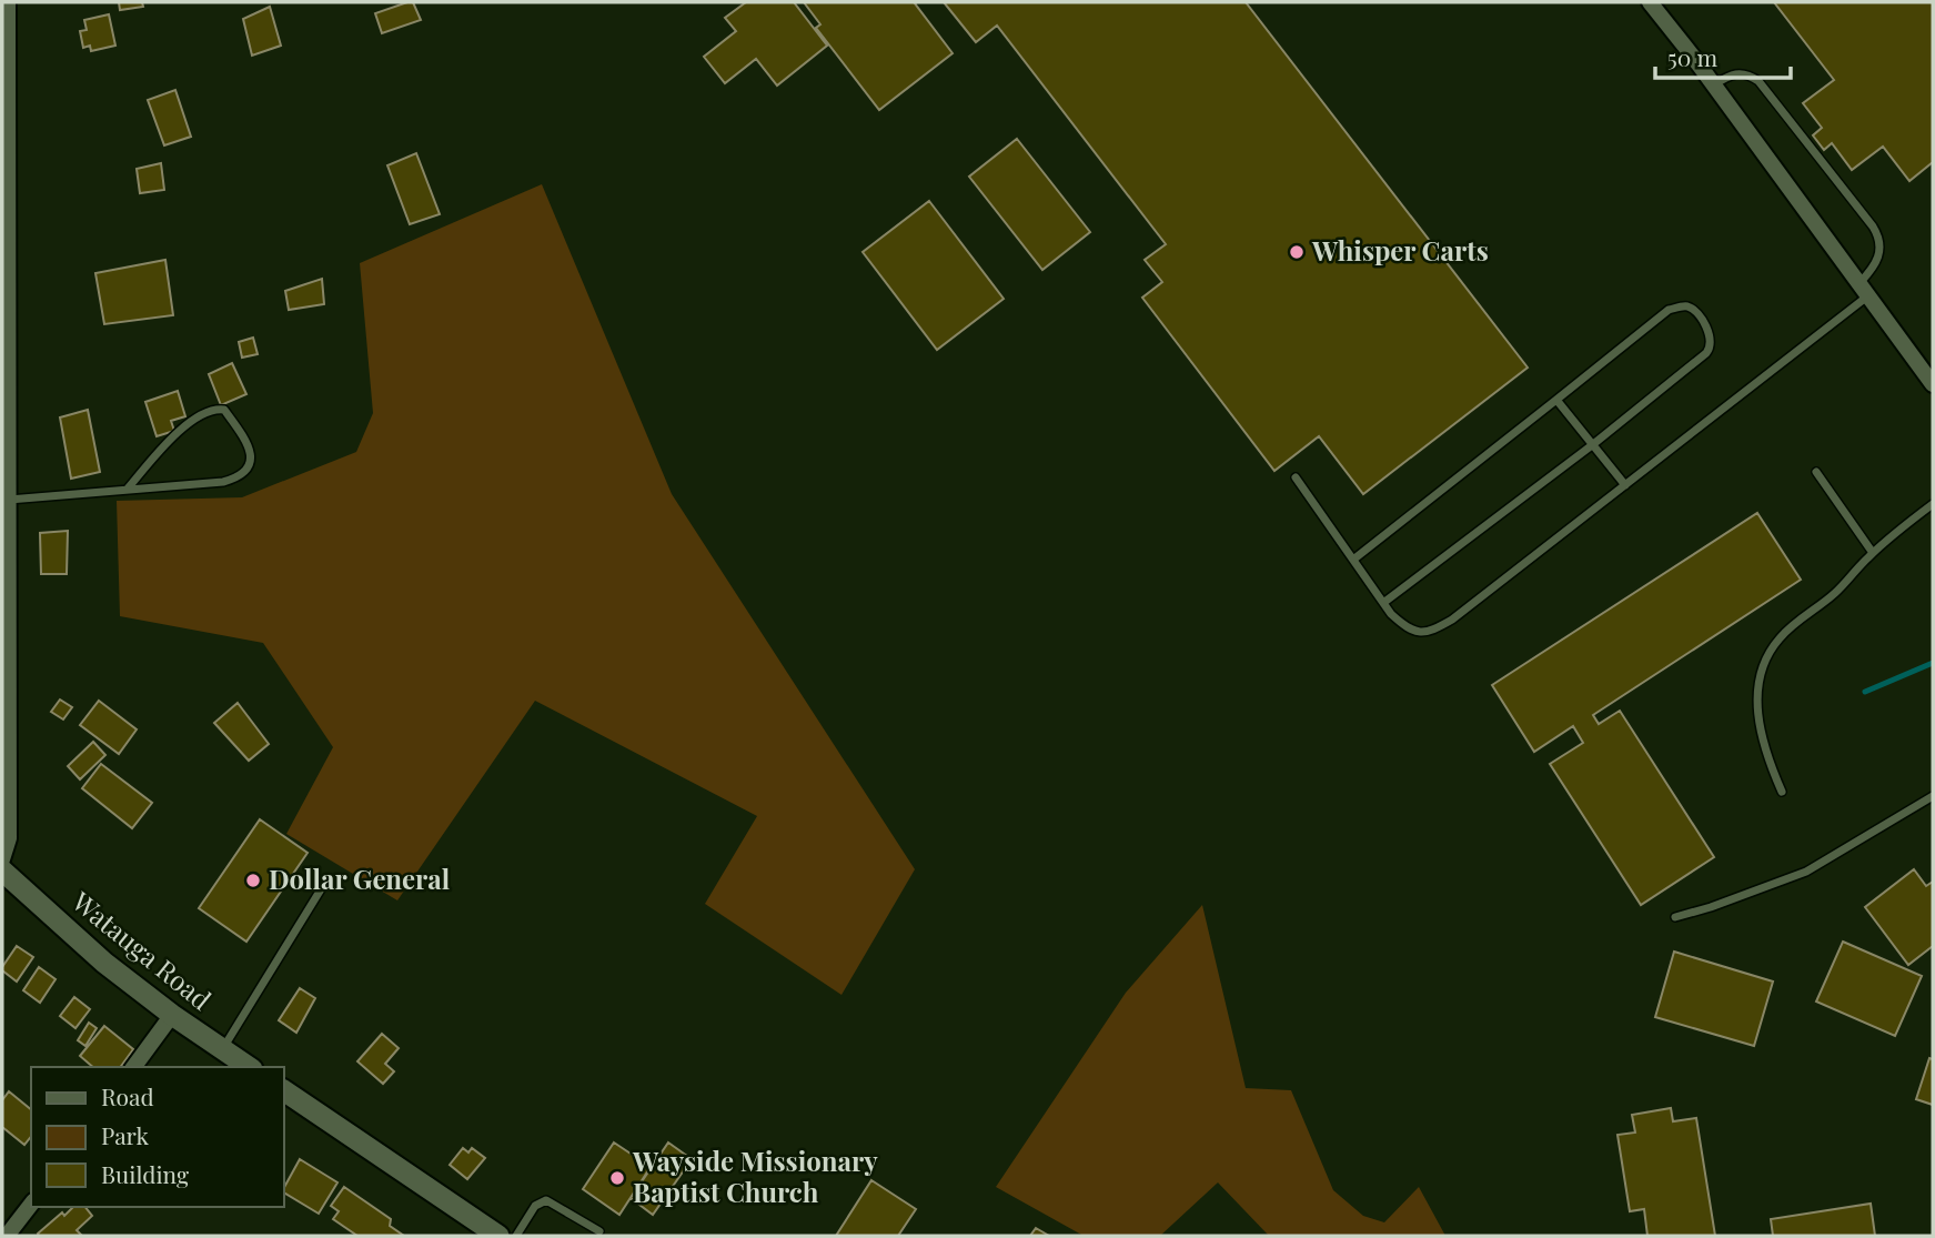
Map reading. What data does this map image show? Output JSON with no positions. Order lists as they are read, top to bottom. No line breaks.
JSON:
{"streets":{"main road":["Watauga Road"]},"places":["Whisper Carts","Dollar General","Wayside Missionary Baptist Church"],"legend":["Road","Park","Building"],"scale_bar":"50 m"}
